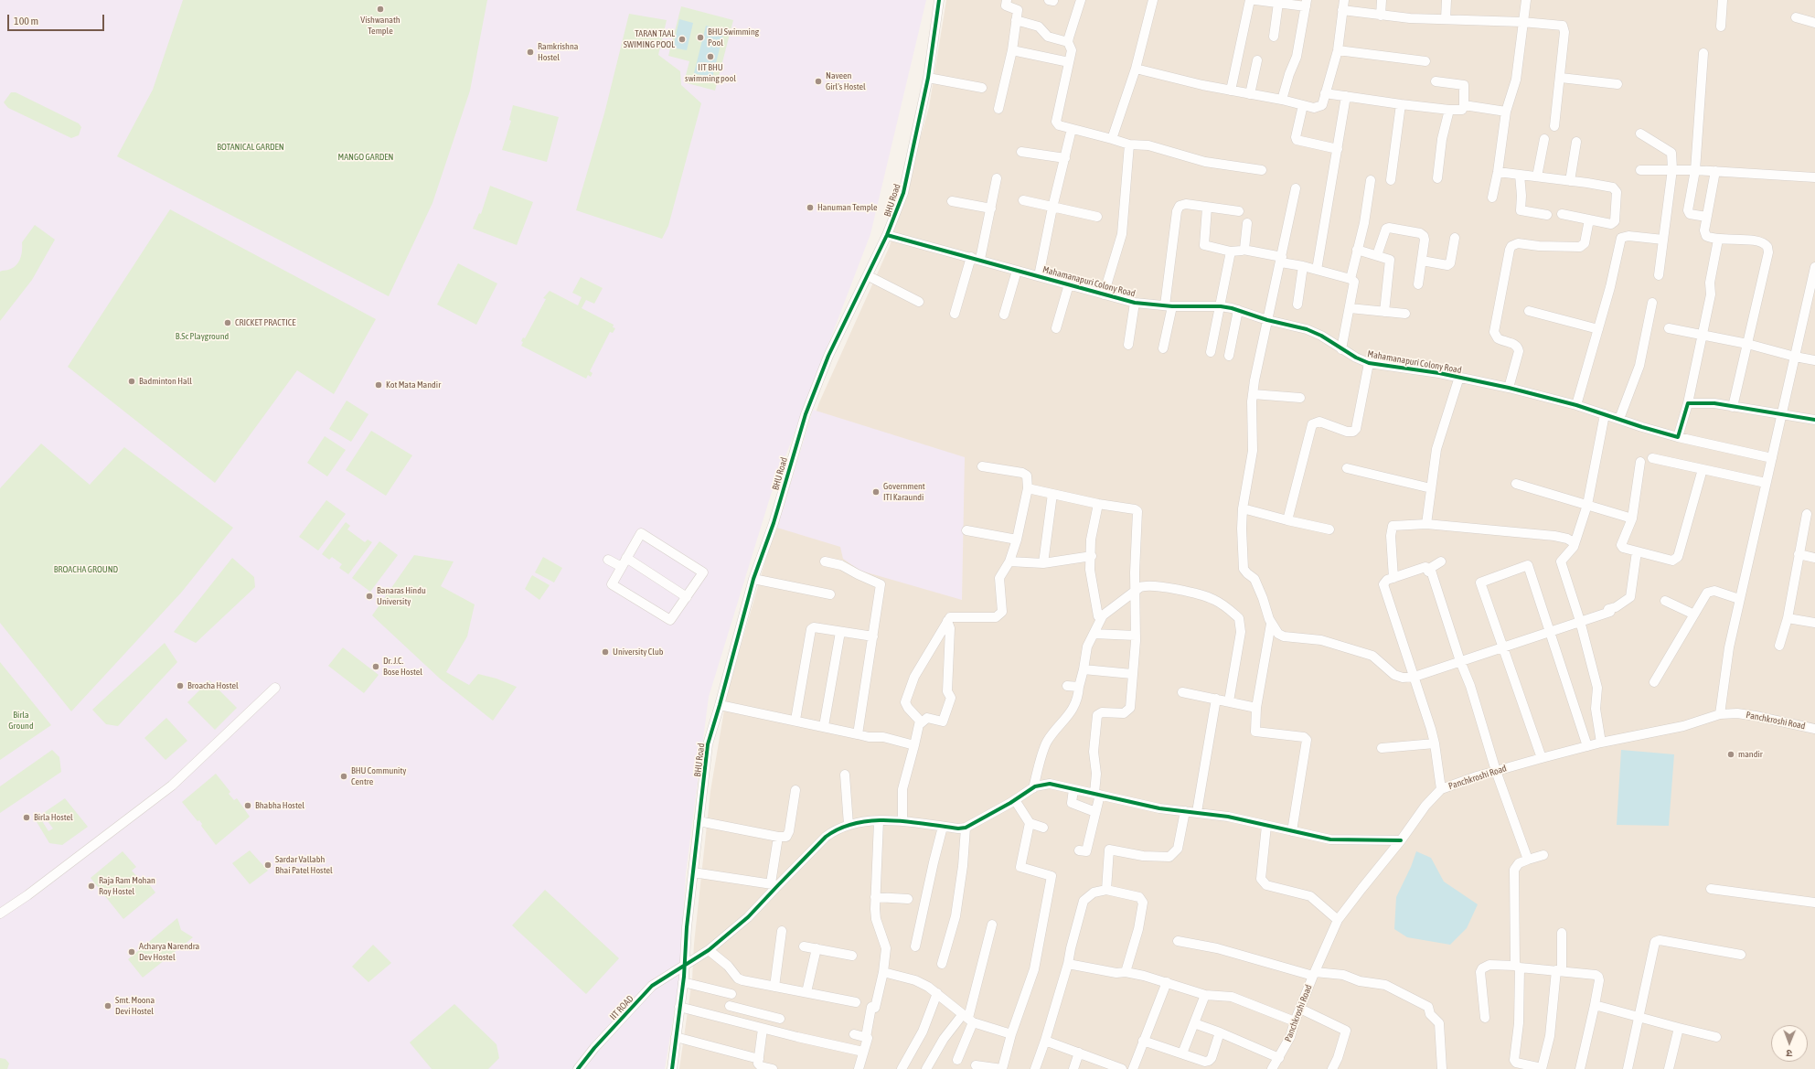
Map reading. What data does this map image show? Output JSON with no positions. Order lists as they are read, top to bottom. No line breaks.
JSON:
{"streets":{"street":["BHU Road","Mahamanapuri Colony Road","Panchkroshi Road","IIT ROAD"]},"crossings":[["BHU Road","Mahamanapuri Colony Road"],["BHU Road","IIT ROAD"]],"parks":["BOTANICAL GARDEN","MANGO GARDEN","B.Sc Playground","BROACHA GROUND","Birla Ground"],"places":["Vishwanath Temple","BHU Swimming Pool","TARAN TAAL SWIMING POOL","Ramkrishna Hostel","IIT BHU swimming pool","Naveen Girl's Hostel","Hanuman Temple","CRICKET PRACTICE","Badminton Hall","Kot Mata Mandir","Government ITI Karaundi","Banaras Hindu University","University Club","Dr. J.C. Bose Hostel","Broacha Hostel","mandir","BHU Community Centre","Bhabha Hostel","Birla Hostel","Sardar Vallabh Bhai Patel Hostel","Raja Ram Mohan Roy Hostel","Acharya Narendra Dev Hostel","Smt. Moona Devi Hostel"],"scale_bar":"100 m","north":"bottom"}
